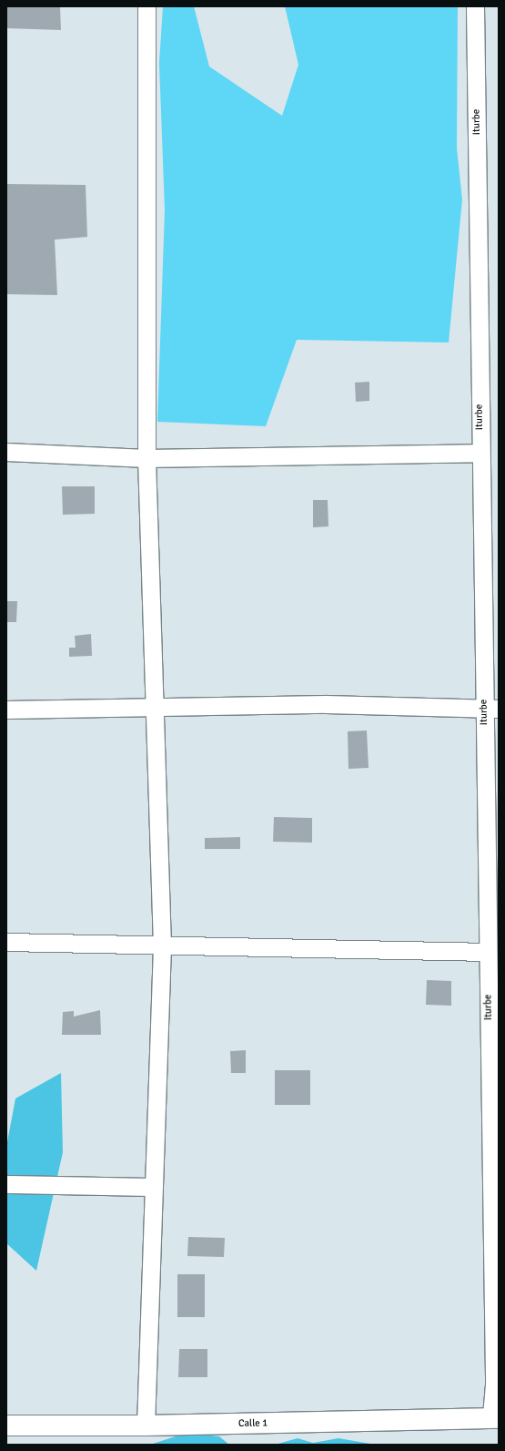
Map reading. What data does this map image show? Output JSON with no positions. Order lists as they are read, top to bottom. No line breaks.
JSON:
{"streets":{"street":["Iturbe","Calle 1"]},"crossings":[["Iturbe","Calle 1"]]}
